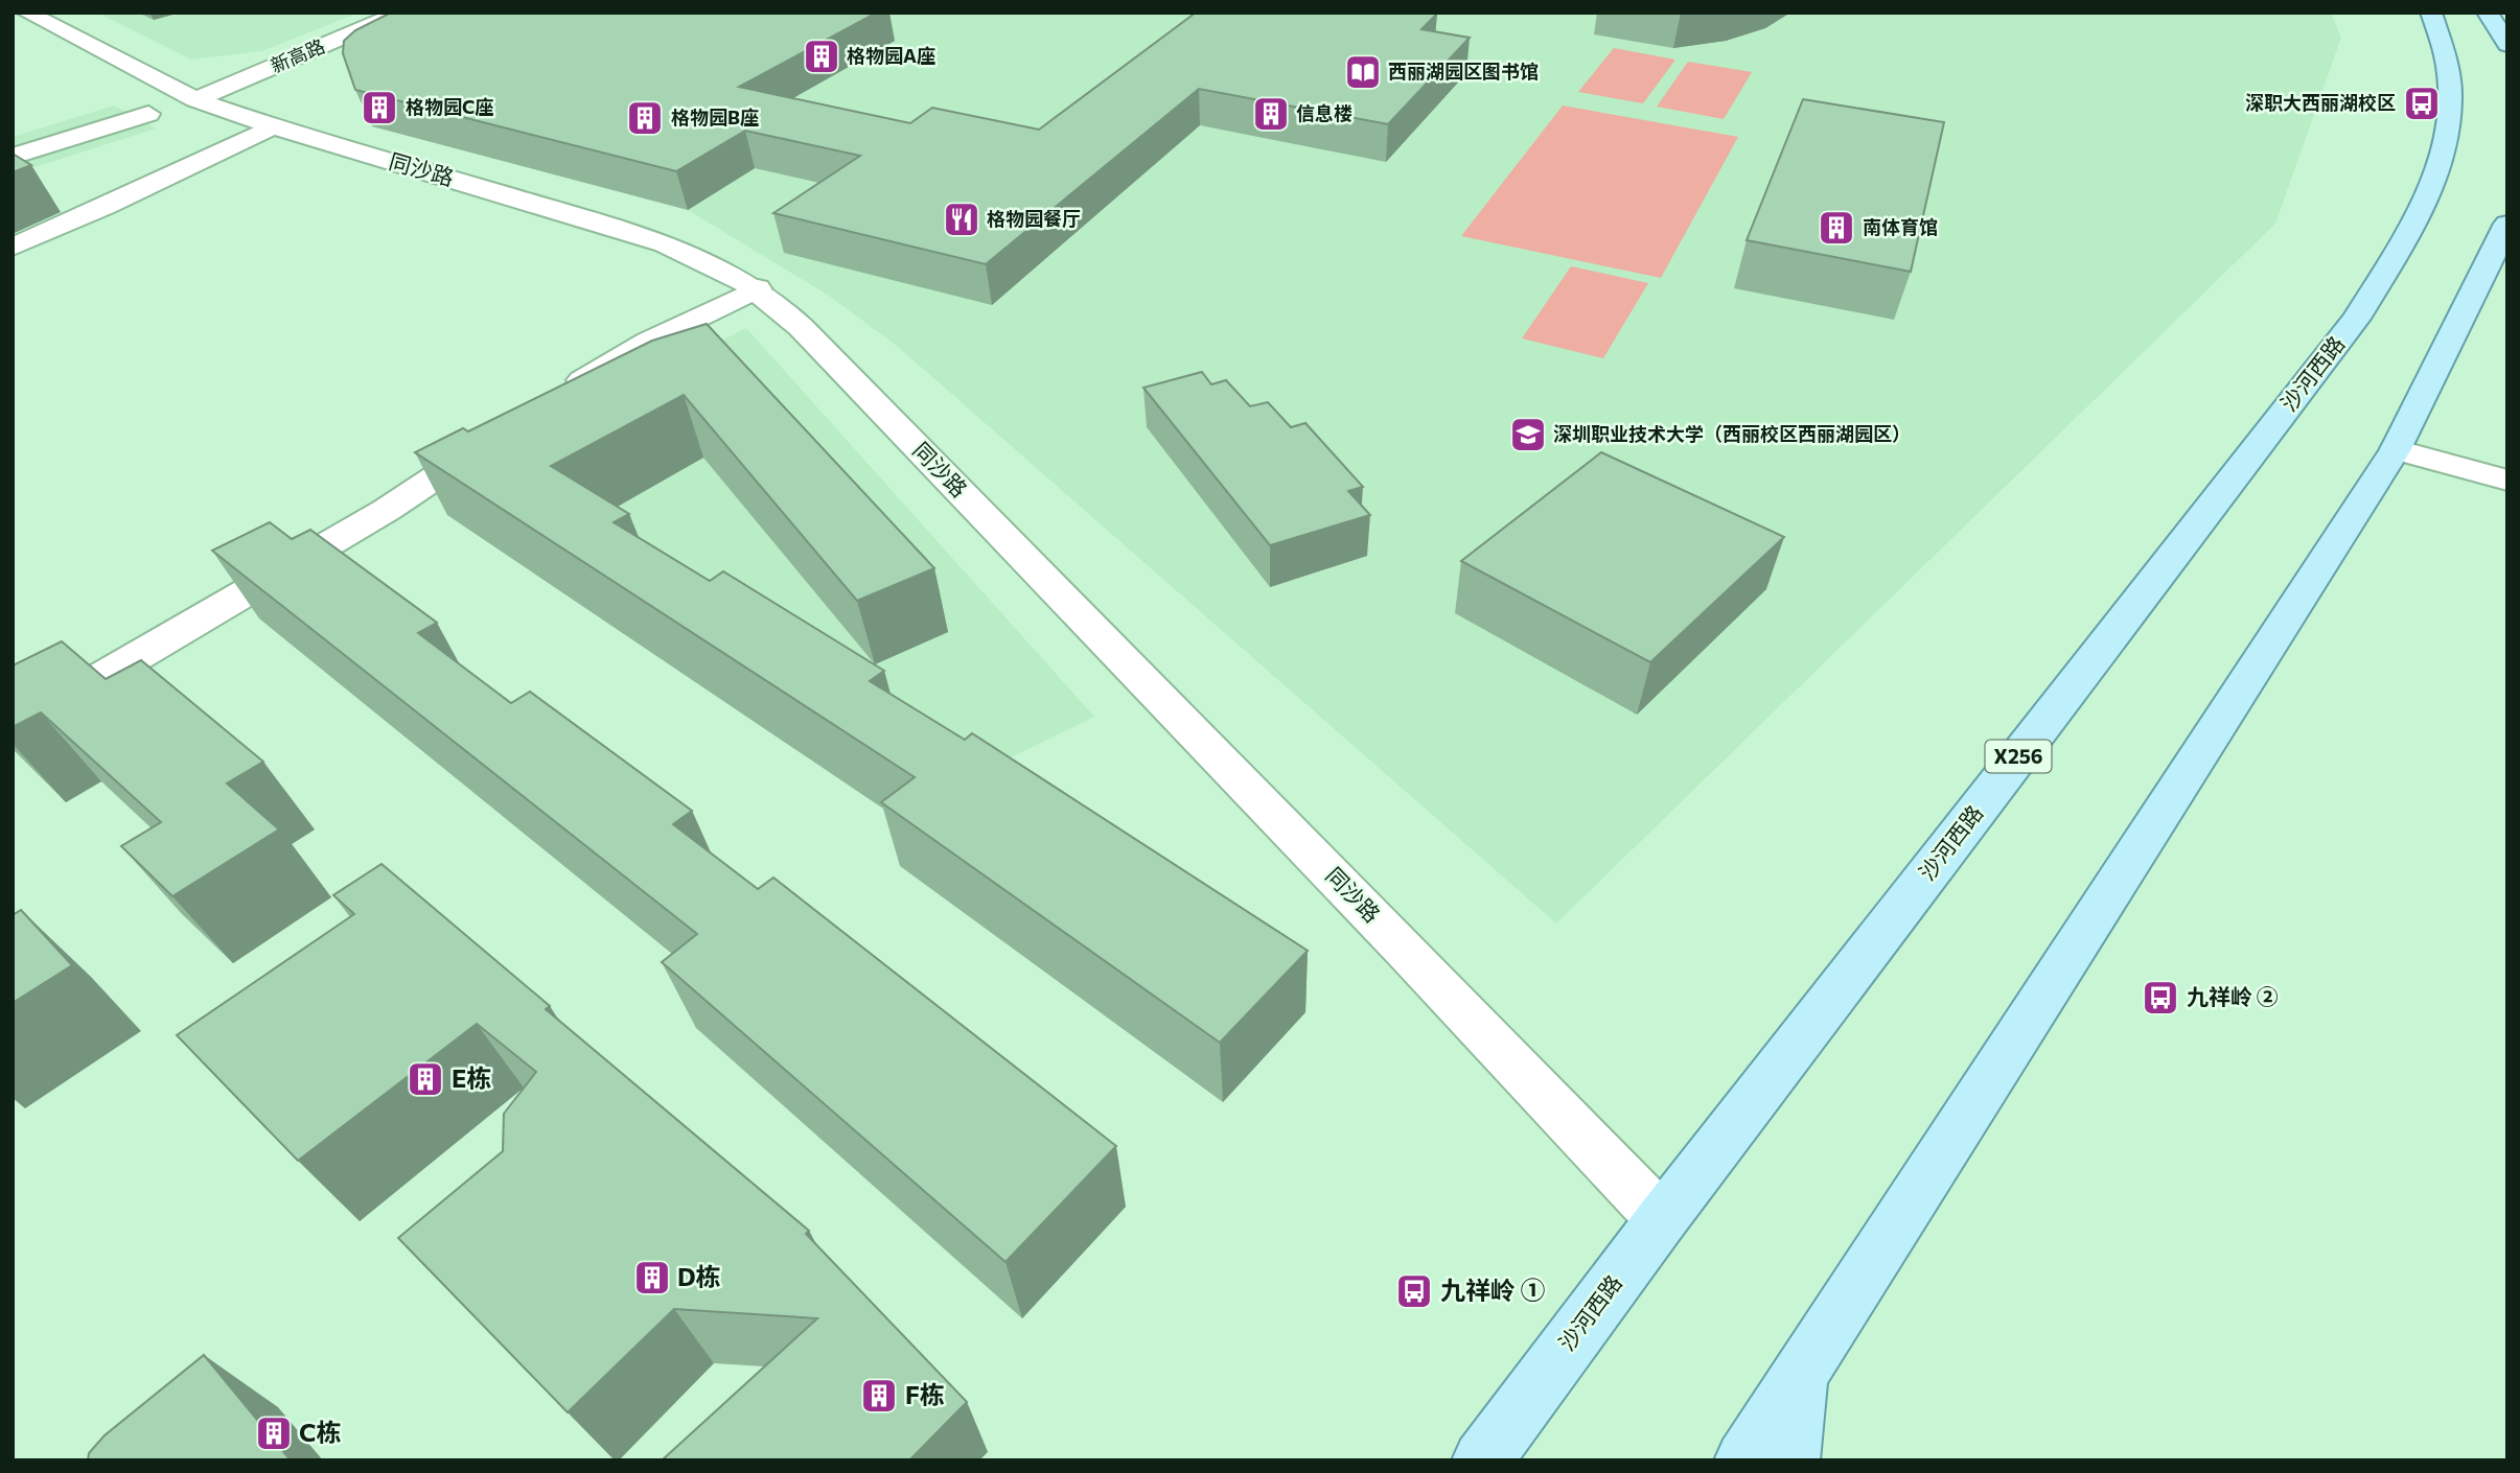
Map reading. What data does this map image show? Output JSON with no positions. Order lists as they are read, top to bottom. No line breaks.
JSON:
{"streets":{"main road":["沙河西路","X256"],"street":["新高路","同沙路"]},"crossings":[["新高路","同沙路"],["同沙路","沙河西路"]],"places":{"building":["格物园A座","格物园C座","信息楼","格物园B座","南体育馆","E栋","D栋","F栋","C栋"],"library":["西丽湖园区图书馆"],"bus stop":["深职大西丽湖校区","九祥岭 ②","九祥岭 ①"],"restaurant":["格物园餐厅"],"school or university":["深圳职业技术大学（西丽校区西丽湖园区）"]}}
